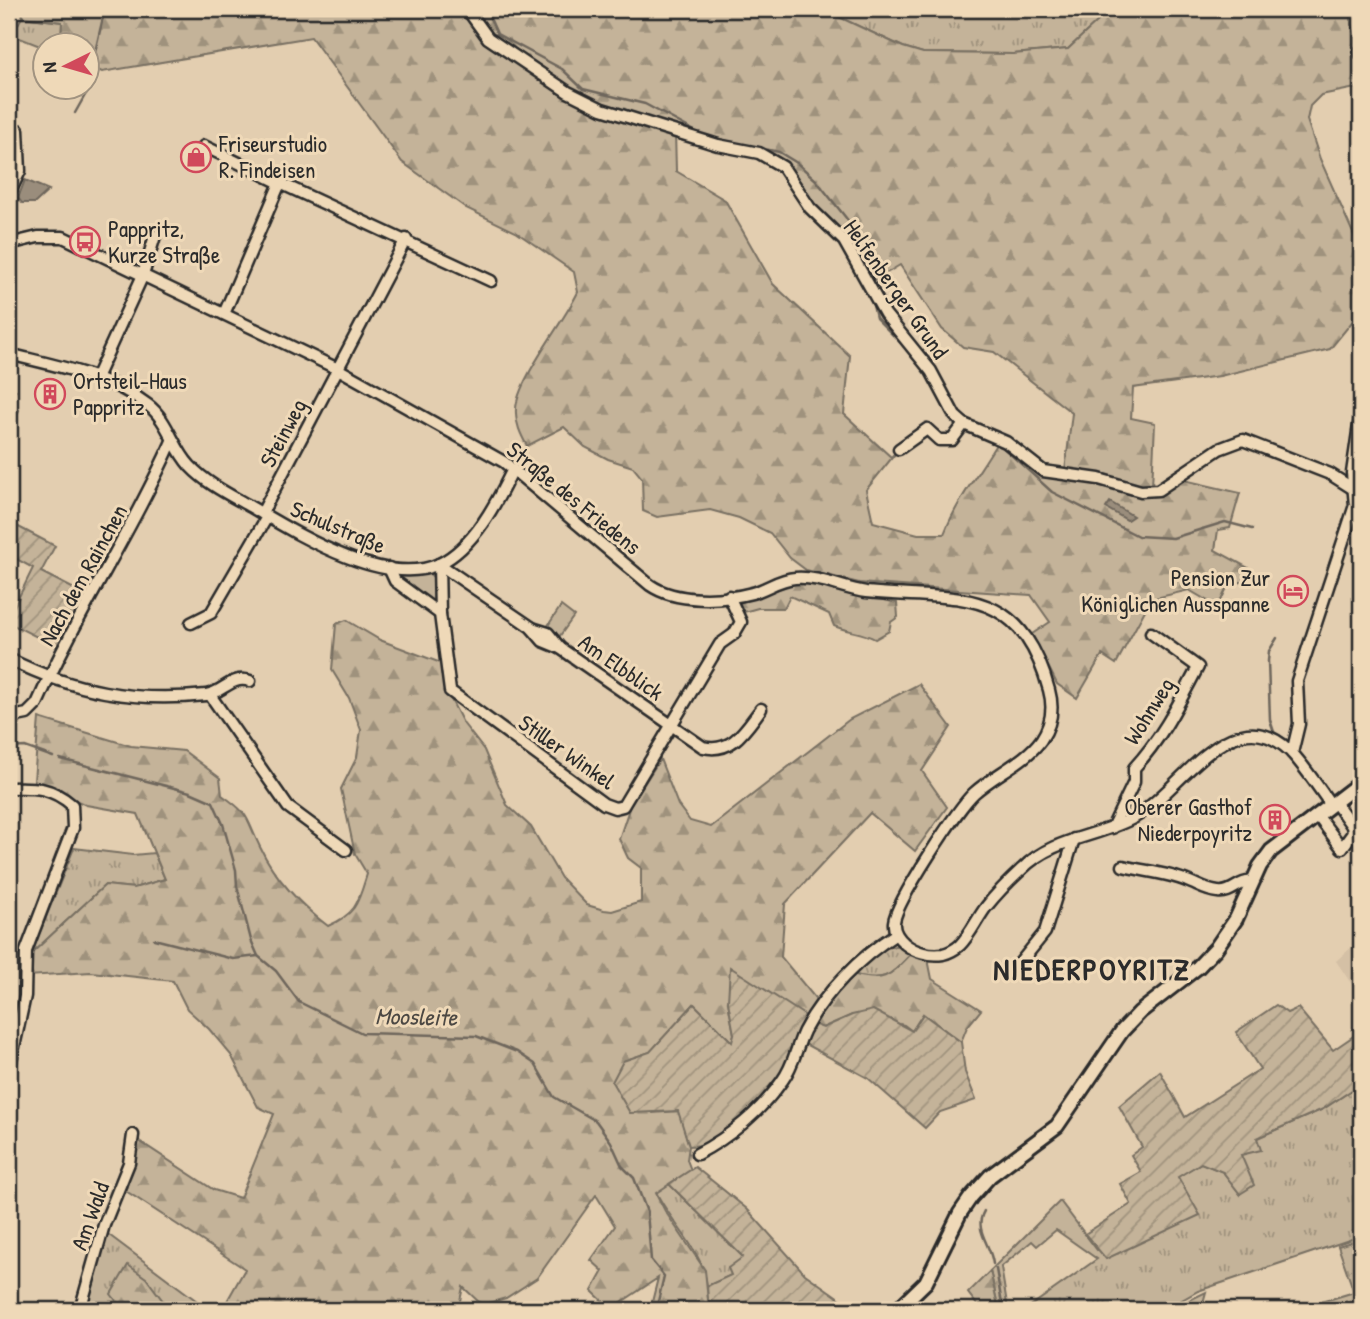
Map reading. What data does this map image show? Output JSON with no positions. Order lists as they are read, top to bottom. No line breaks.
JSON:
{"streets":{"street":["Helfenberger Grund","Steinweg","Straße des Friedens","Schulstraße","Nach dem Rainchen","Am Elbblick","Wohnweg","Stiller Winkel","Am Wald"]},"crossings":[["Steinweg","Straße des Friedens"],["Steinweg","Schulstraße"],["Straße des Friedens","Schulstraße"],["Straße des Friedens","Am Elbblick"],["Schulstraße","Nach dem Rainchen"],["Schulstraße","Am Elbblick"],["Am Elbblick","Stiller Winkel"]],"districts":["NIEDERPOYRITZ"],"water":["Moosleite"],"places":{"shop":["Friseurstudio R. Findeisen"],"bus stop":["Pappritz, Kurze Straße"],"building":["Ortsteil-Haus Pappritz","Oberer Gasthof Niederpoyritz"],"hotel":["Pension Zur Königlichen Ausspanne"]},"north":"left"}
